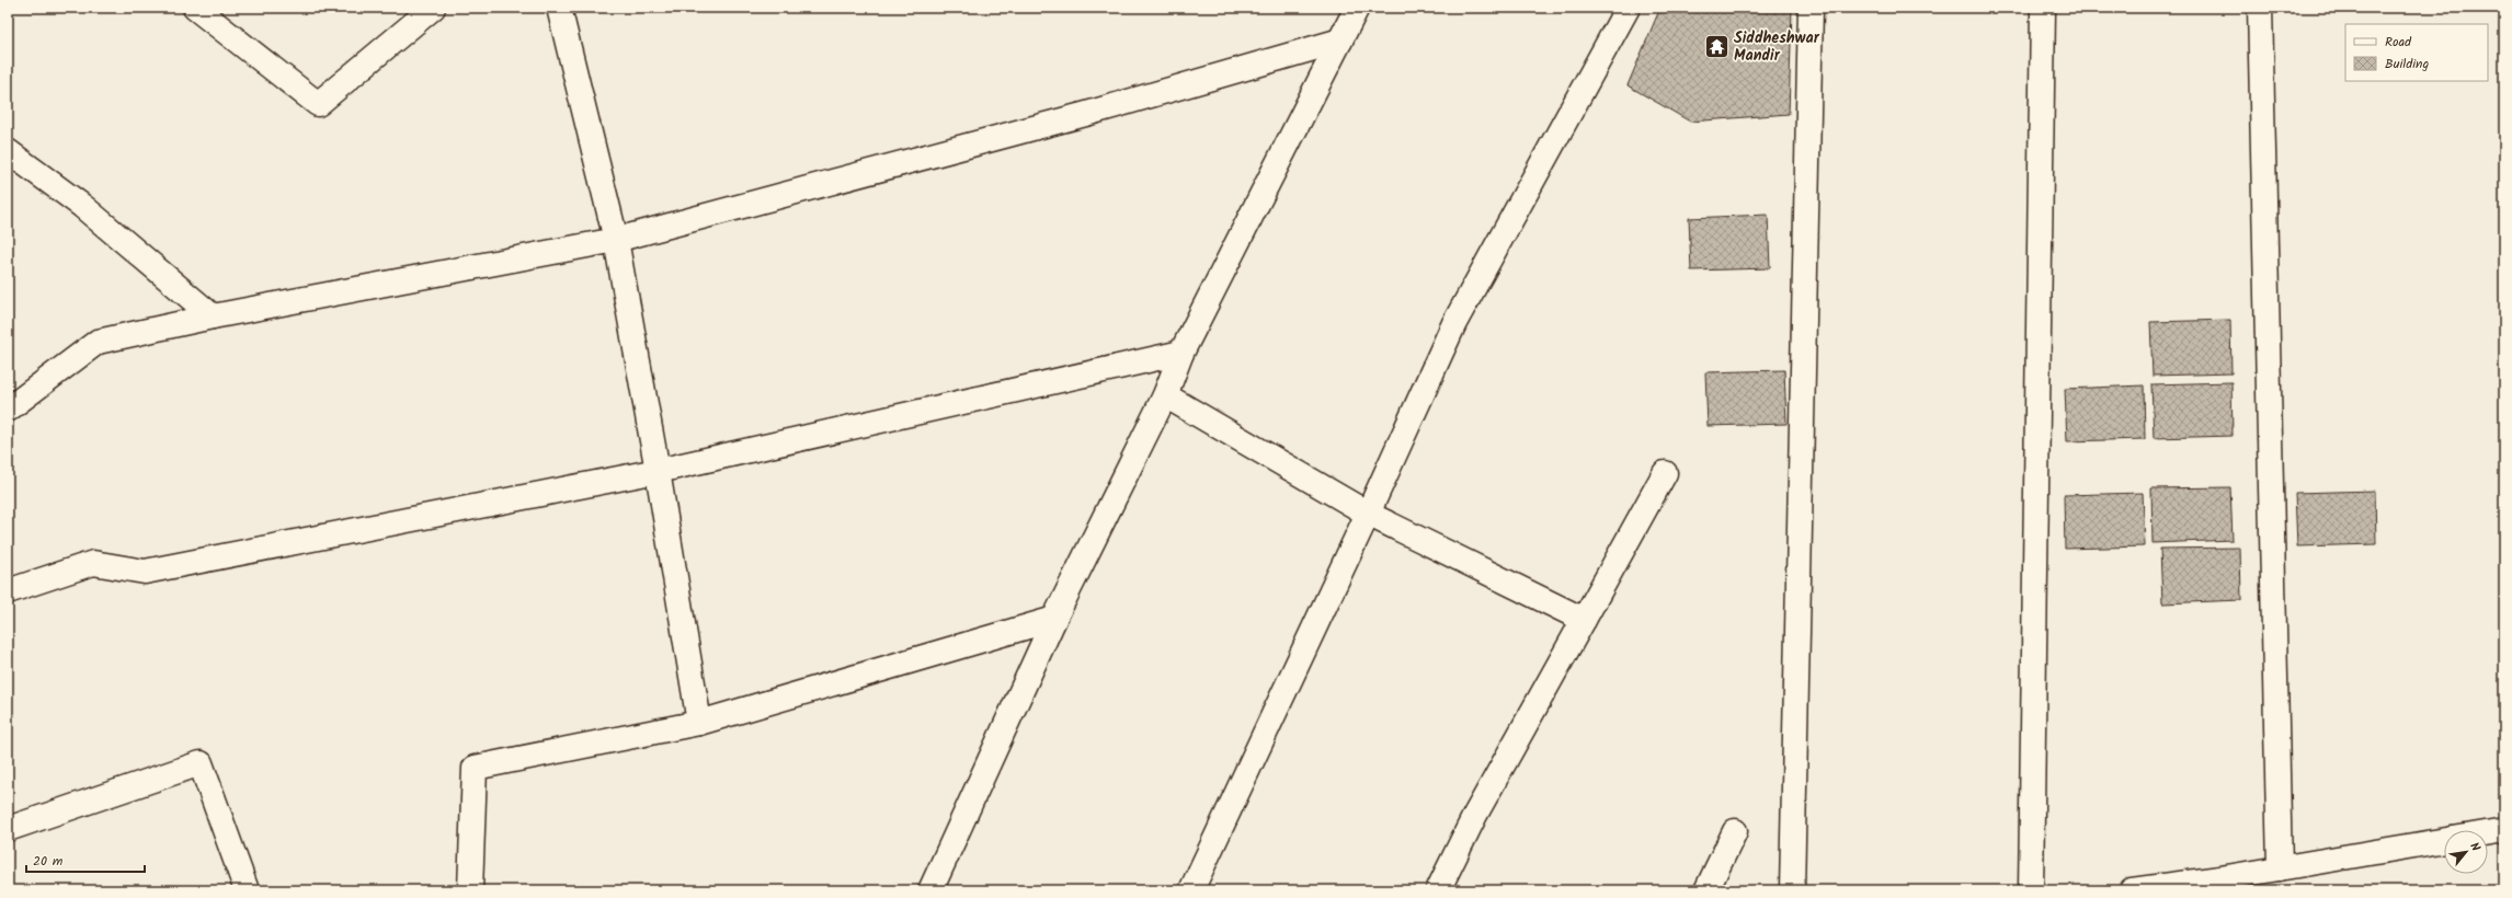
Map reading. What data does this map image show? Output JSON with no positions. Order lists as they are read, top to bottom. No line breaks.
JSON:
{"places":{"temple":["Siddheshwar Mandir"]},"legend":["Road","Building"],"scale_bar":"20 m","north":"top right"}
